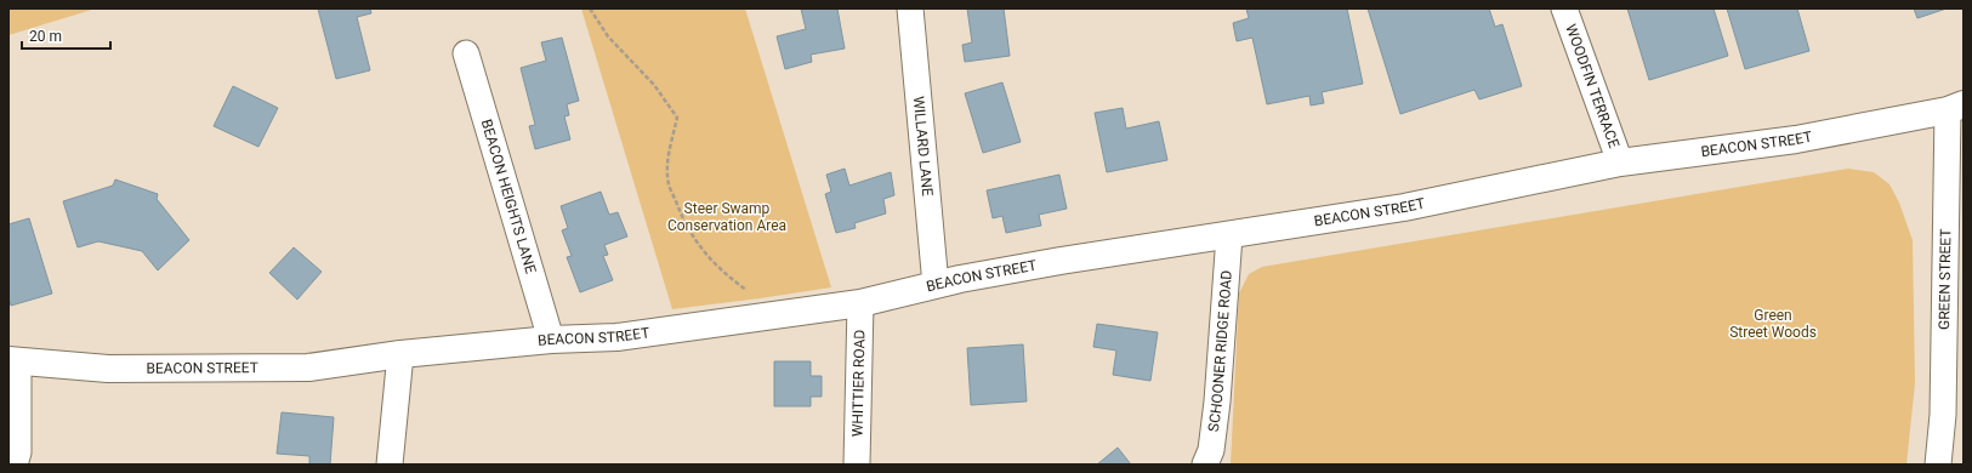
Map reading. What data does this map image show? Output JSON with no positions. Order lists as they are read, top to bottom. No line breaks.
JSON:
{"streets":{"street":["WOODFIN TERRACE","BEACON STREET","WILLARD LANE","BEACON HEIGHTS LANE","GREEN STREET","SCHOONER RIDGE ROAD","WHITTIER ROAD"]},"crossings":[["WOODFIN TERRACE","BEACON STREET"],["BEACON STREET","WILLARD LANE"],["BEACON STREET","BEACON HEIGHTS LANE"],["BEACON STREET","GREEN STREET"],["BEACON STREET","SCHOONER RIDGE ROAD"],["BEACON STREET","WHITTIER ROAD"]],"parks":["Steer Swamp Conservation Area","Green Street Woods"],"scale_bar":"20 m"}
